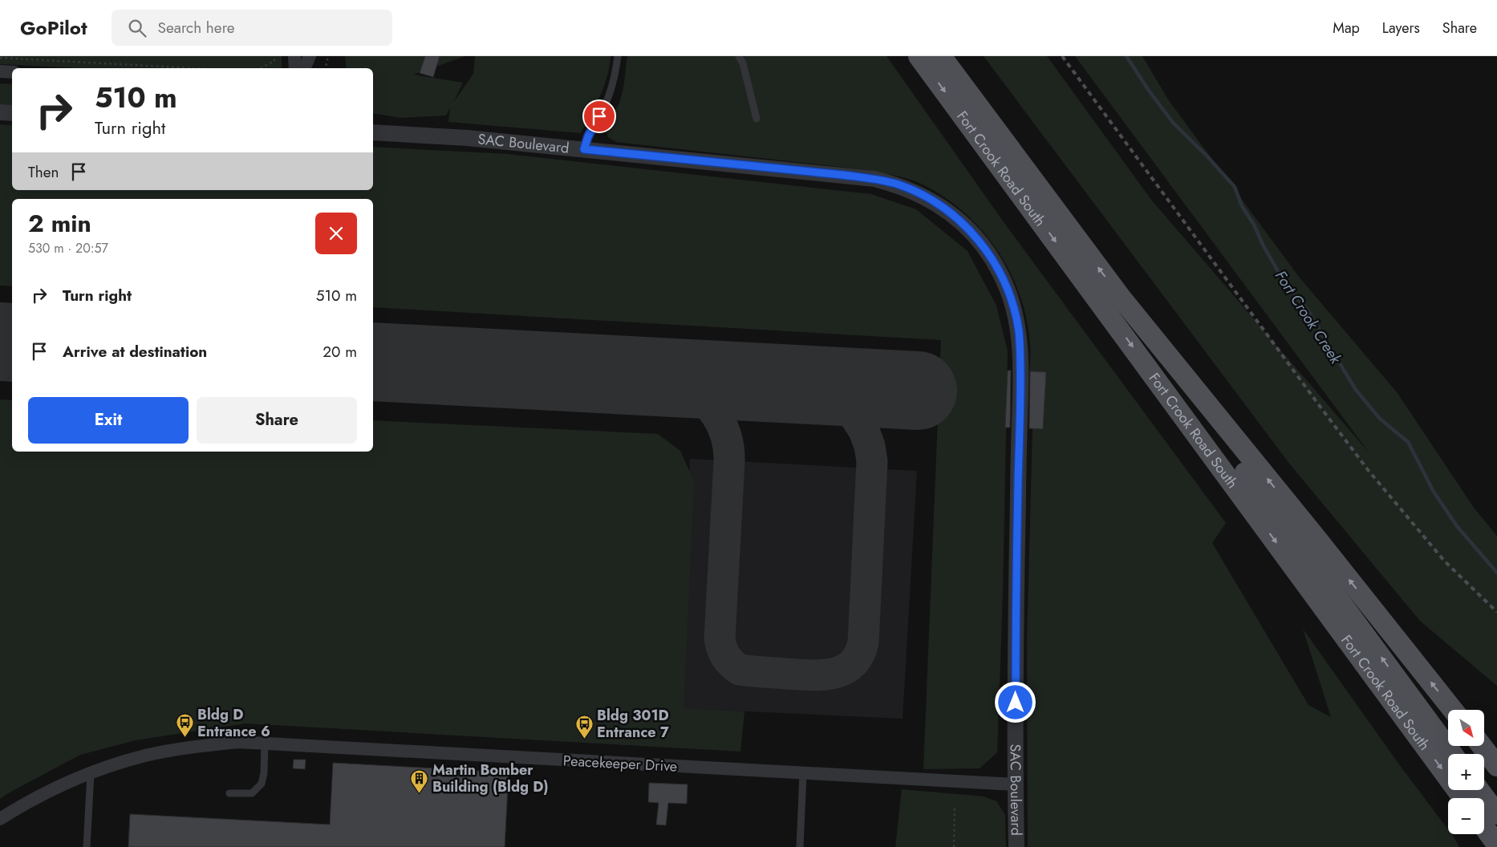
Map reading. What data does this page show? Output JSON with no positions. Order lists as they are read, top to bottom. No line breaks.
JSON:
{"streets":{"main road":["Fort Crook Road South"],"street":["SAC Boulevard","Peacekeeper Drive"]},"crossings":[["SAC Boulevard","Peacekeeper Drive"]],"water":["Fort Crook Creek"],"places":{"bus stop":["Bldg D Entrance 6","Bldg 301D Entrance 7"],"building":["Martin Bomber Building (Bldg D)"]},"north":"bottom right","page":{"header":"GoPilot","search":"Search here","nav":["Map","Layers","Share"],"turn":["510 m","Turn right"],"then":"Then","heading":["2 min","530 m · 20:57"],"list":[{"name":"Turn right","value":"510 m"},{"name":"Arrive at destination","value":"20 m"}],"buttons":["Exit","Share"],"map_buttons":["+","−"]}}
